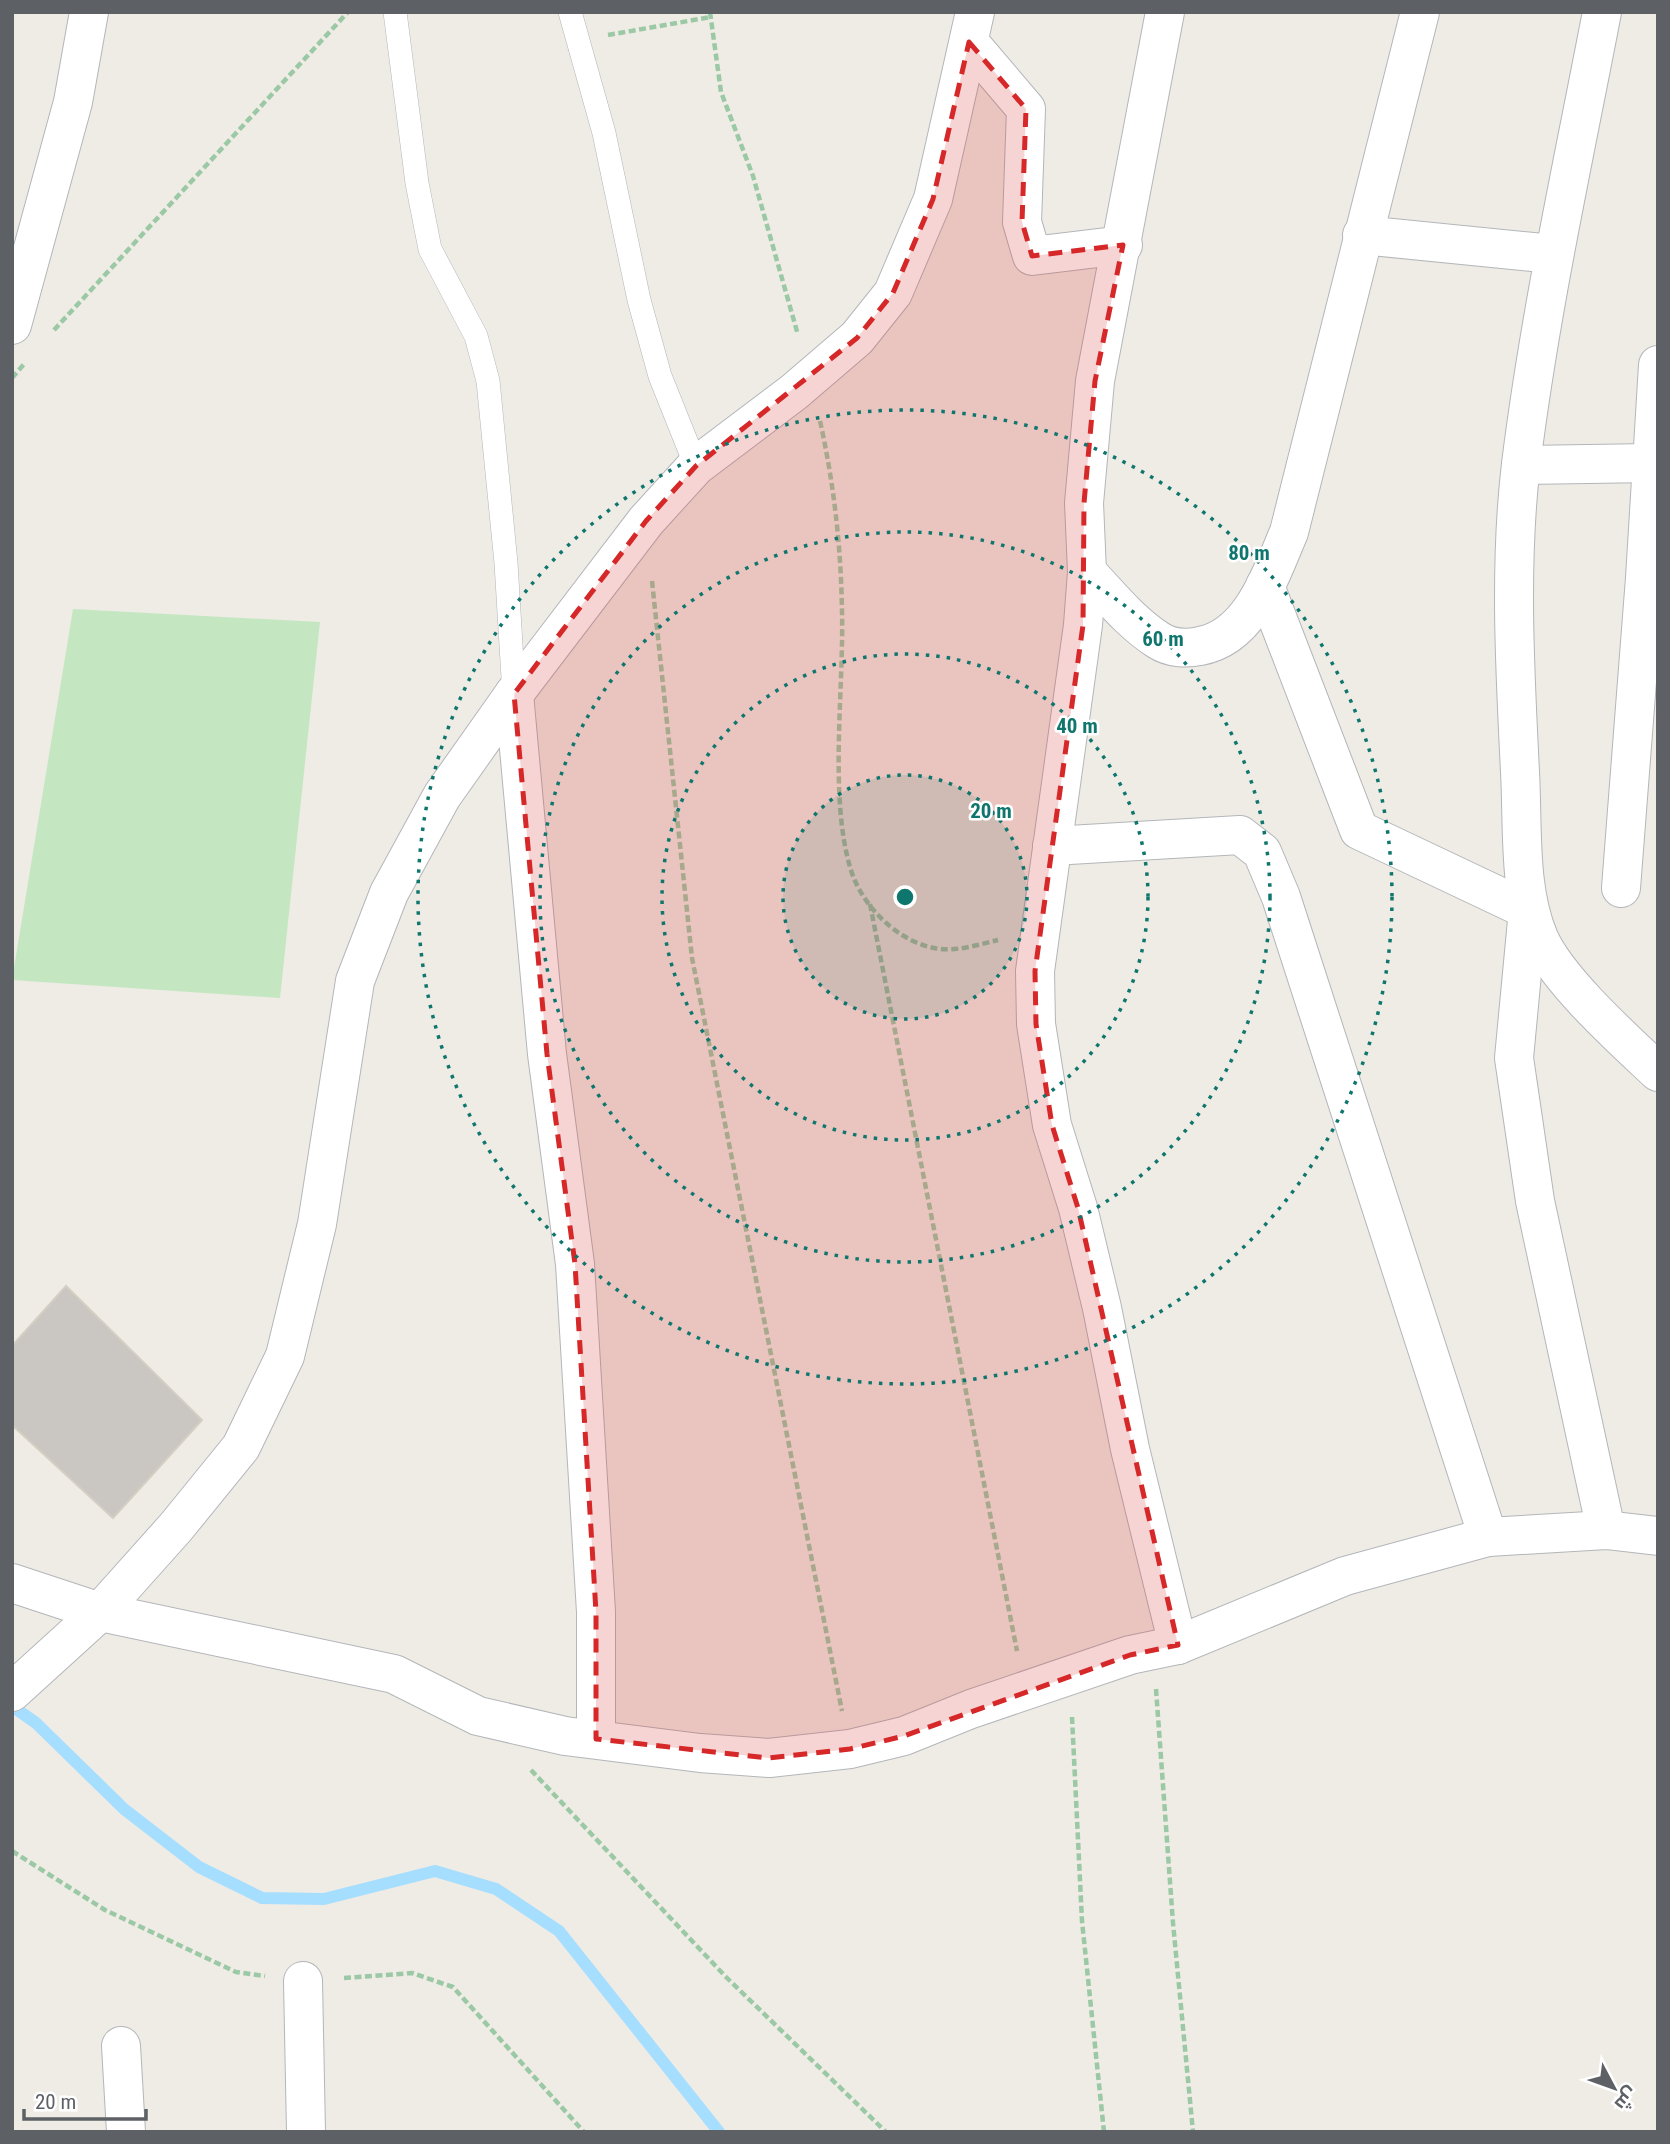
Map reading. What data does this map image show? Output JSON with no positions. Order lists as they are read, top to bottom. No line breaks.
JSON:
{"scale_bar":"20 m","north":"bottom right","rings":["80 m","60 m","40 m","20 m"]}
